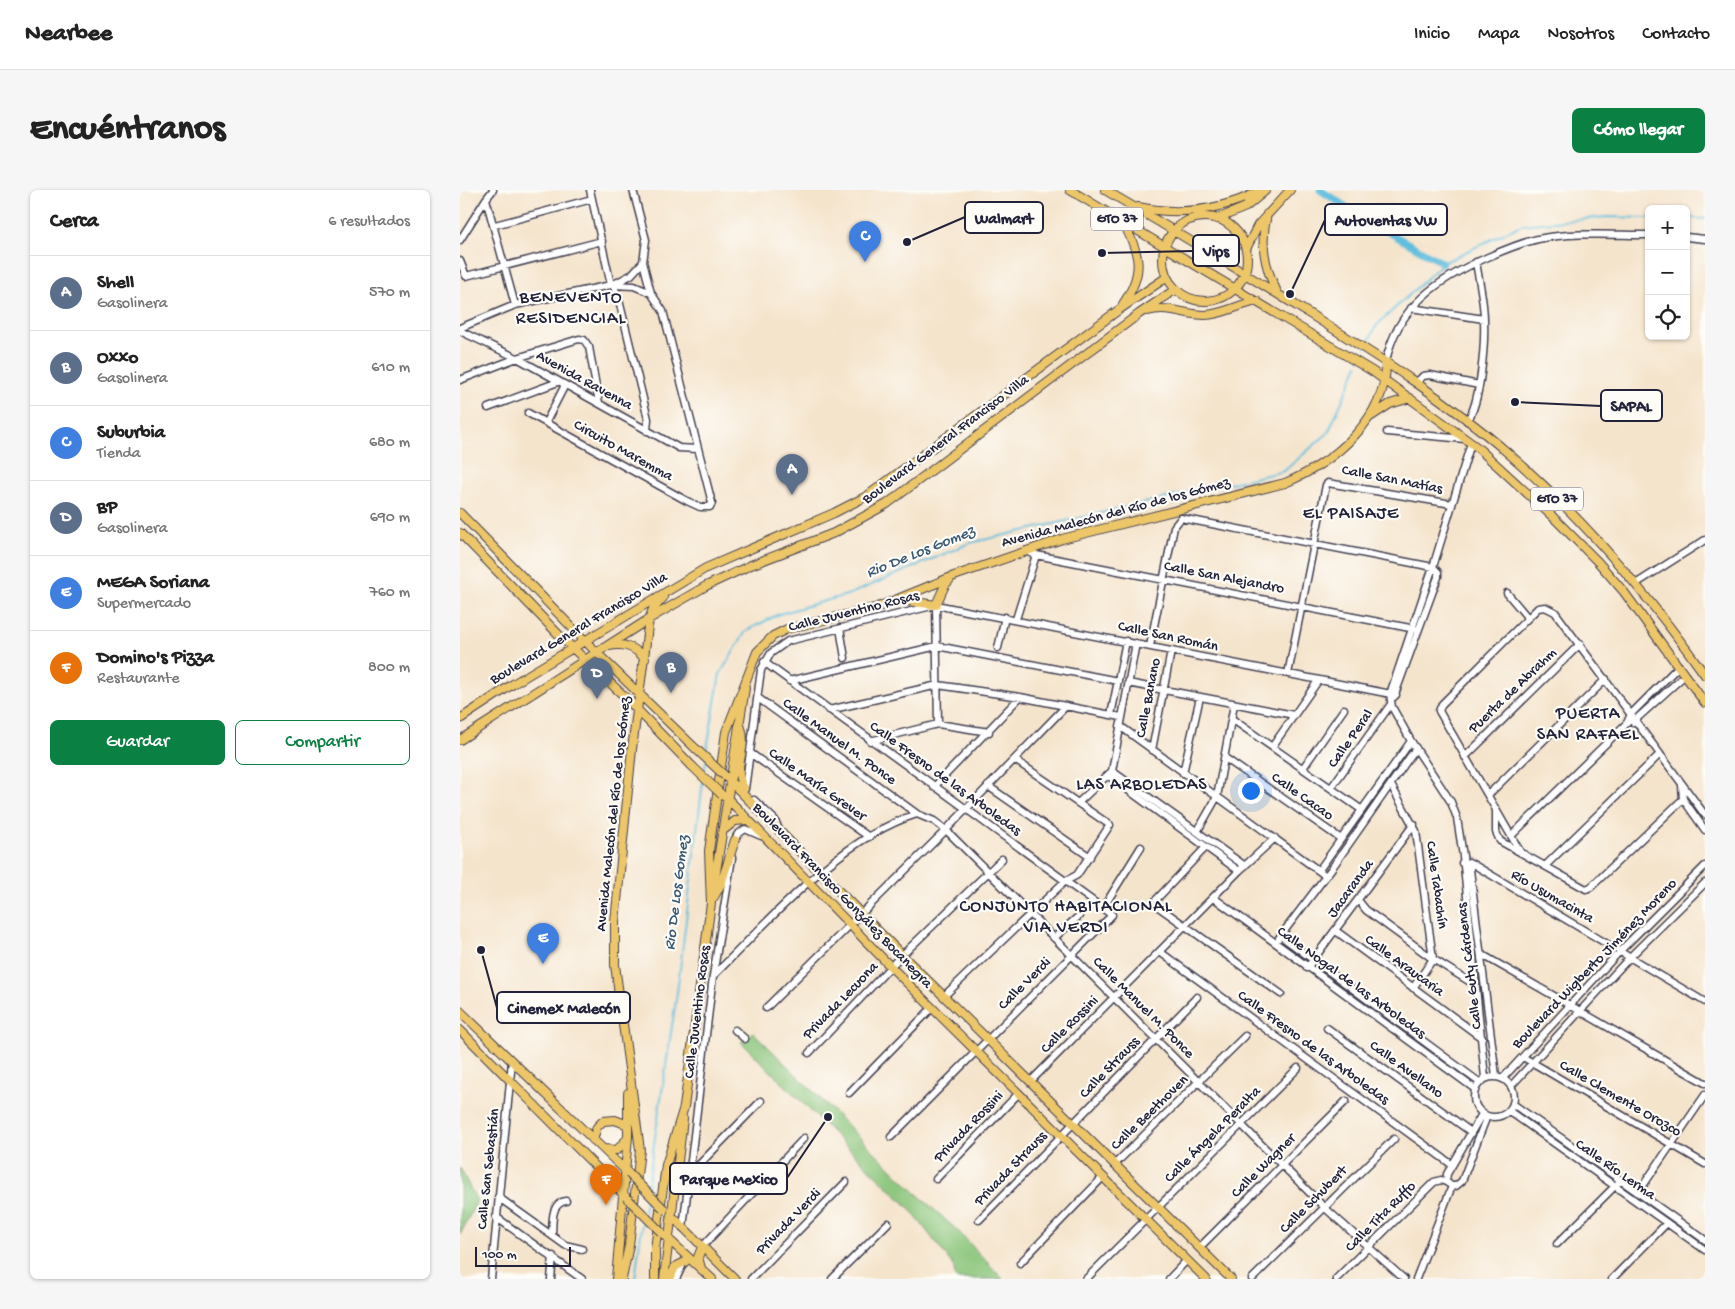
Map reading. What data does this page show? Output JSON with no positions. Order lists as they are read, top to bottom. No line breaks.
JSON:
{"streets":{"main road":["GTO 37","Boulevard General Francisco Villa","Avenida Malecón del Río de los Gómez","Boulevard Francisco González Bocanegra"],"street":["Avenida Ravenna","Circuito Maremma","Calle San Matías","Calle San Alejandro","Calle Juventino Rosas","Calle San Román","Puerta de Abrahm","Calle Banano","Calle Peral","Calle Manuel M. Ponce","Calle Fresno de las Arboledas","Calle María Grever","Calle Cacao","Calle Tabachín","Jacaranda","Río Usumacinta","Boulevard Wigberto Jiménez Moreno","Calle Araucaria","Calle Guty Cárdenas","Calle Nogal de las Arboledas","Calle Verdi","Privada Lecuona","Calle Rossini","Calle Strauss","Calle Avellano","Calle Clemente Orozco","Calle Beethoven","Privada Rossini","Calle Ángela Peralta","Calle Wagner","Calle San Sebastián","Privada Strauss","Calle Río Lerma","Calle Schubert","Calle Tita Ruffo","Privada Verdi"]},"crossings":[["Avenida Ravenna","Circuito Maremma"],["Boulevard General Francisco Villa","Avenida Malecón del Río de los Gómez"],["Boulevard General Francisco Villa","Boulevard Francisco González Bocanegra"],["Avenida Malecón del Río de los Gómez","Calle San Alejandro"],["Avenida Malecón del Río de los Gómez","Boulevard Francisco González Bocanegra"],["Calle Juventino Rosas","Calle San Román"],["Calle Juventino Rosas","Calle Fresno de las Arboledas"],["Calle San Román","Calle Banano"],["Calle San Román","Calle Peral"],["Calle San Román","Calle Guty Cárdenas"],["Calle Peral","Calle Guty Cárdenas"],["Calle Manuel M. Ponce","Calle Verdi"],["Calle Manuel M. Ponce","Privada Lecuona"],["Calle Manuel M. Ponce","Calle Rossini"],["Calle Manuel M. Ponce","Calle Strauss"],["Calle Manuel M. Ponce","Calle Beethoven"],["Calle Manuel M. Ponce","Calle Ángela Peralta"],["Calle Manuel M. Ponce","Calle Wagner"],["Calle Manuel M. Ponce","Calle Schubert"],["Calle Manuel M. Ponce","Calle Tita Ruffo"],["Calle Fresno de las Arboledas","Calle Verdi"],["Calle Fresno de las Arboledas","Calle Rossini"],["Calle Tabachín","Jacaranda"],["Jacaranda","Calle Araucaria"],["Jacaranda","Calle Nogal de las Arboledas"],["Boulevard Francisco González Bocanegra","Calle Verdi"],["Boulevard Francisco González Bocanegra","Privada Lecuona"],["Boulevard Francisco González Bocanegra","Calle Rossini"],["Boulevard Francisco González Bocanegra","Calle Strauss"],["Boulevard Francisco González Bocanegra","Calle Beethoven"],["Boulevard Francisco González Bocanegra","Privada Rossini"],["Boulevard Francisco González Bocanegra","Calle Ángela Peralta"],["Boulevard Francisco González Bocanegra","Calle Wagner"],["Boulevard Francisco González Bocanegra","Privada Strauss"],["Río Usumacinta","Boulevard Wigberto Jiménez Moreno"],["Río Usumacinta","Calle Guty Cárdenas"],["Boulevard Wigberto Jiménez Moreno","Calle Guty Cárdenas"],["Boulevard Wigberto Jiménez Moreno","Calle Nogal de las Arboledas"],["Boulevard Wigberto Jiménez Moreno","Calle Clemente Orozco"],["Boulevard Wigberto Jiménez Moreno","Calle Río Lerma"],["Calle Araucaria","Calle Guty Cárdenas"],["Calle Guty Cárdenas","Calle Nogal de las Arboledas"],["Calle Guty Cárdenas","Calle Río Lerma"],["Calle Nogal de las Arboledas","Calle Rossini"],["Calle Nogal de las Arboledas","Calle Río Lerma"],["Calle Strauss","Privada Strauss"]],"districts":["BENEVENTO RESIDENCIAL","EL PAISAJE","PUERTA SAN RAFAEL","LAS ARBOLEDAS","CONJUNTO HABITACIONAL VIA VERDI"],"water":["Rio De Los Gomez"],"places":["Walmart","Vips","Autoventas VW","SAPAL","Cinemex Malecón","Parque Mexico"],"scale_bar":"100 m","page":{"header":"Nearbee","nav":["Inicio","Mapa","Nosotros","Contacto"],"buttons":["Cómo llegar",["Guardar","Compartir"]],"title":"Encuéntranos","heading":["Cerca","6 resultados"],"map_buttons":["+","−"],"pins":["C","A","B","D","E","F"],"list":[{"mark":"A","name":"Shell","note":"Gasolinera","value":"570 m"},{"mark":"B","name":"Oxxo","note":"Gasolinera","value":"610 m"},{"mark":"C","name":"Suburbia","note":"Tienda","value":"680 m"},{"mark":"D","name":"BP","note":"Gasolinera","value":"690 m"},{"mark":"E","name":"MEGA Soriana","note":"Supermercado","value":"760 m"},{"mark":"F","name":"Domino's Pizza","note":"Restaurante","value":"800 m"}],"scale":"100 m"}}
